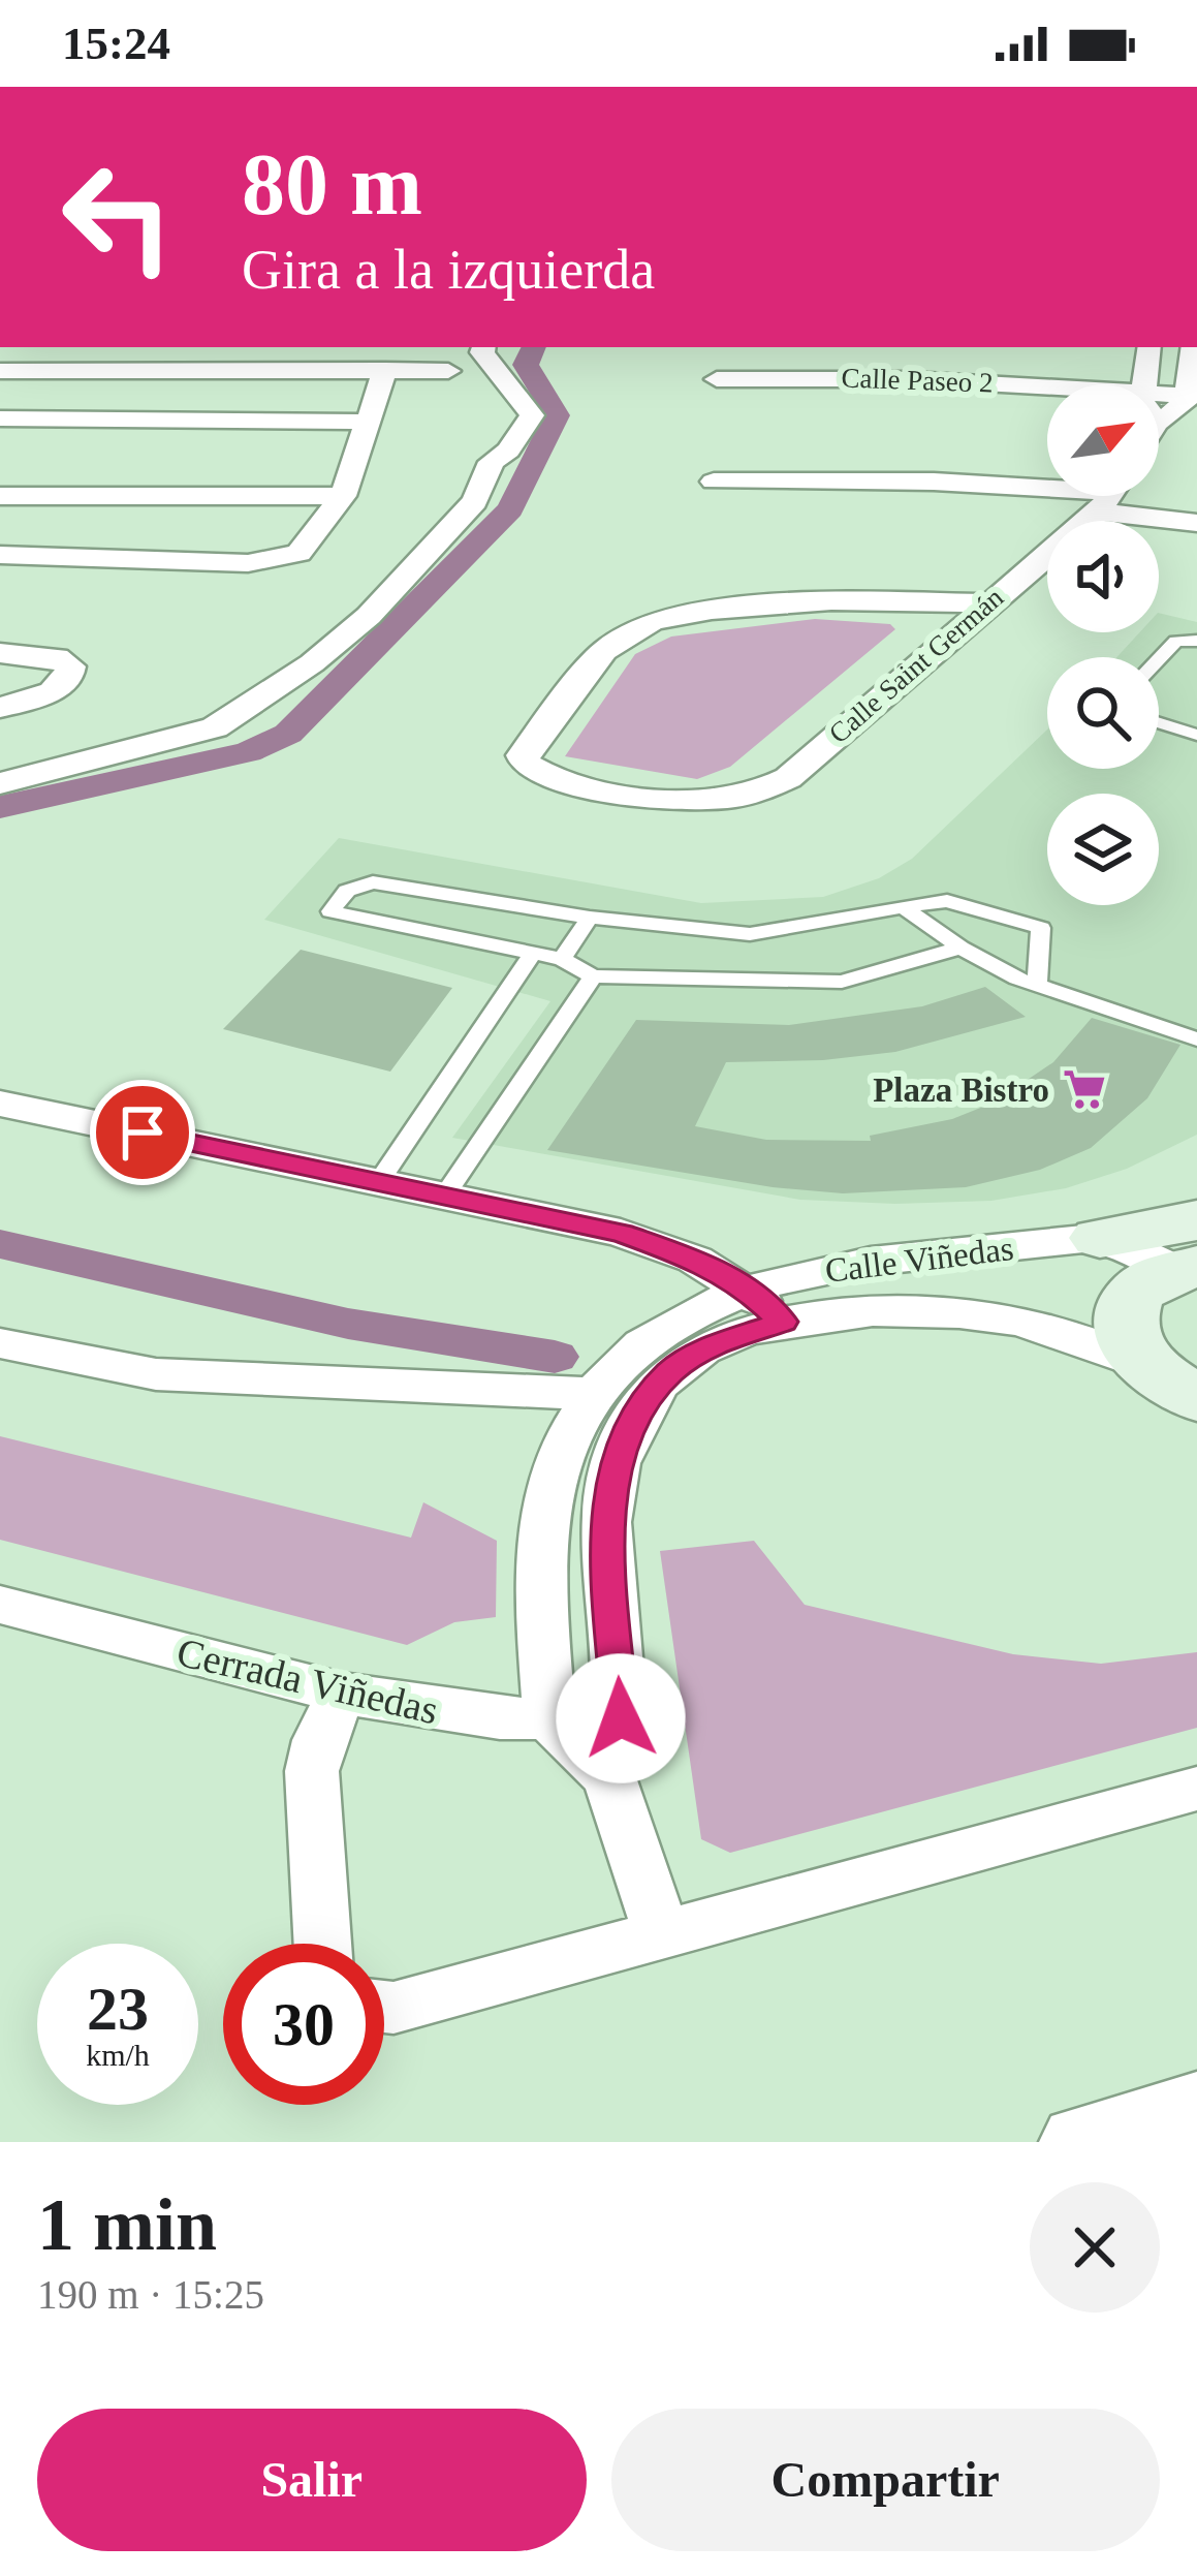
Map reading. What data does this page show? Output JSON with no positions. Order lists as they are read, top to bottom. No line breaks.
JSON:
{"streets":{"street":["Calle Paseo 2","Calle Saint Germán","Calle Viñedas","Cerrada Viñedas"]},"crossings":[["Calle Viñedas","Cerrada Viñedas"]],"places":{"supermarket":["Plaza Bistro"]},"north":"top right","page":{"status":"15:24","turn":["80 m","Gira a la izquierda"],"speed":"23 km/h","limit":"30","heading":["1 min","190 m · 15:25"],"buttons":["Salir","Compartir"]}}
